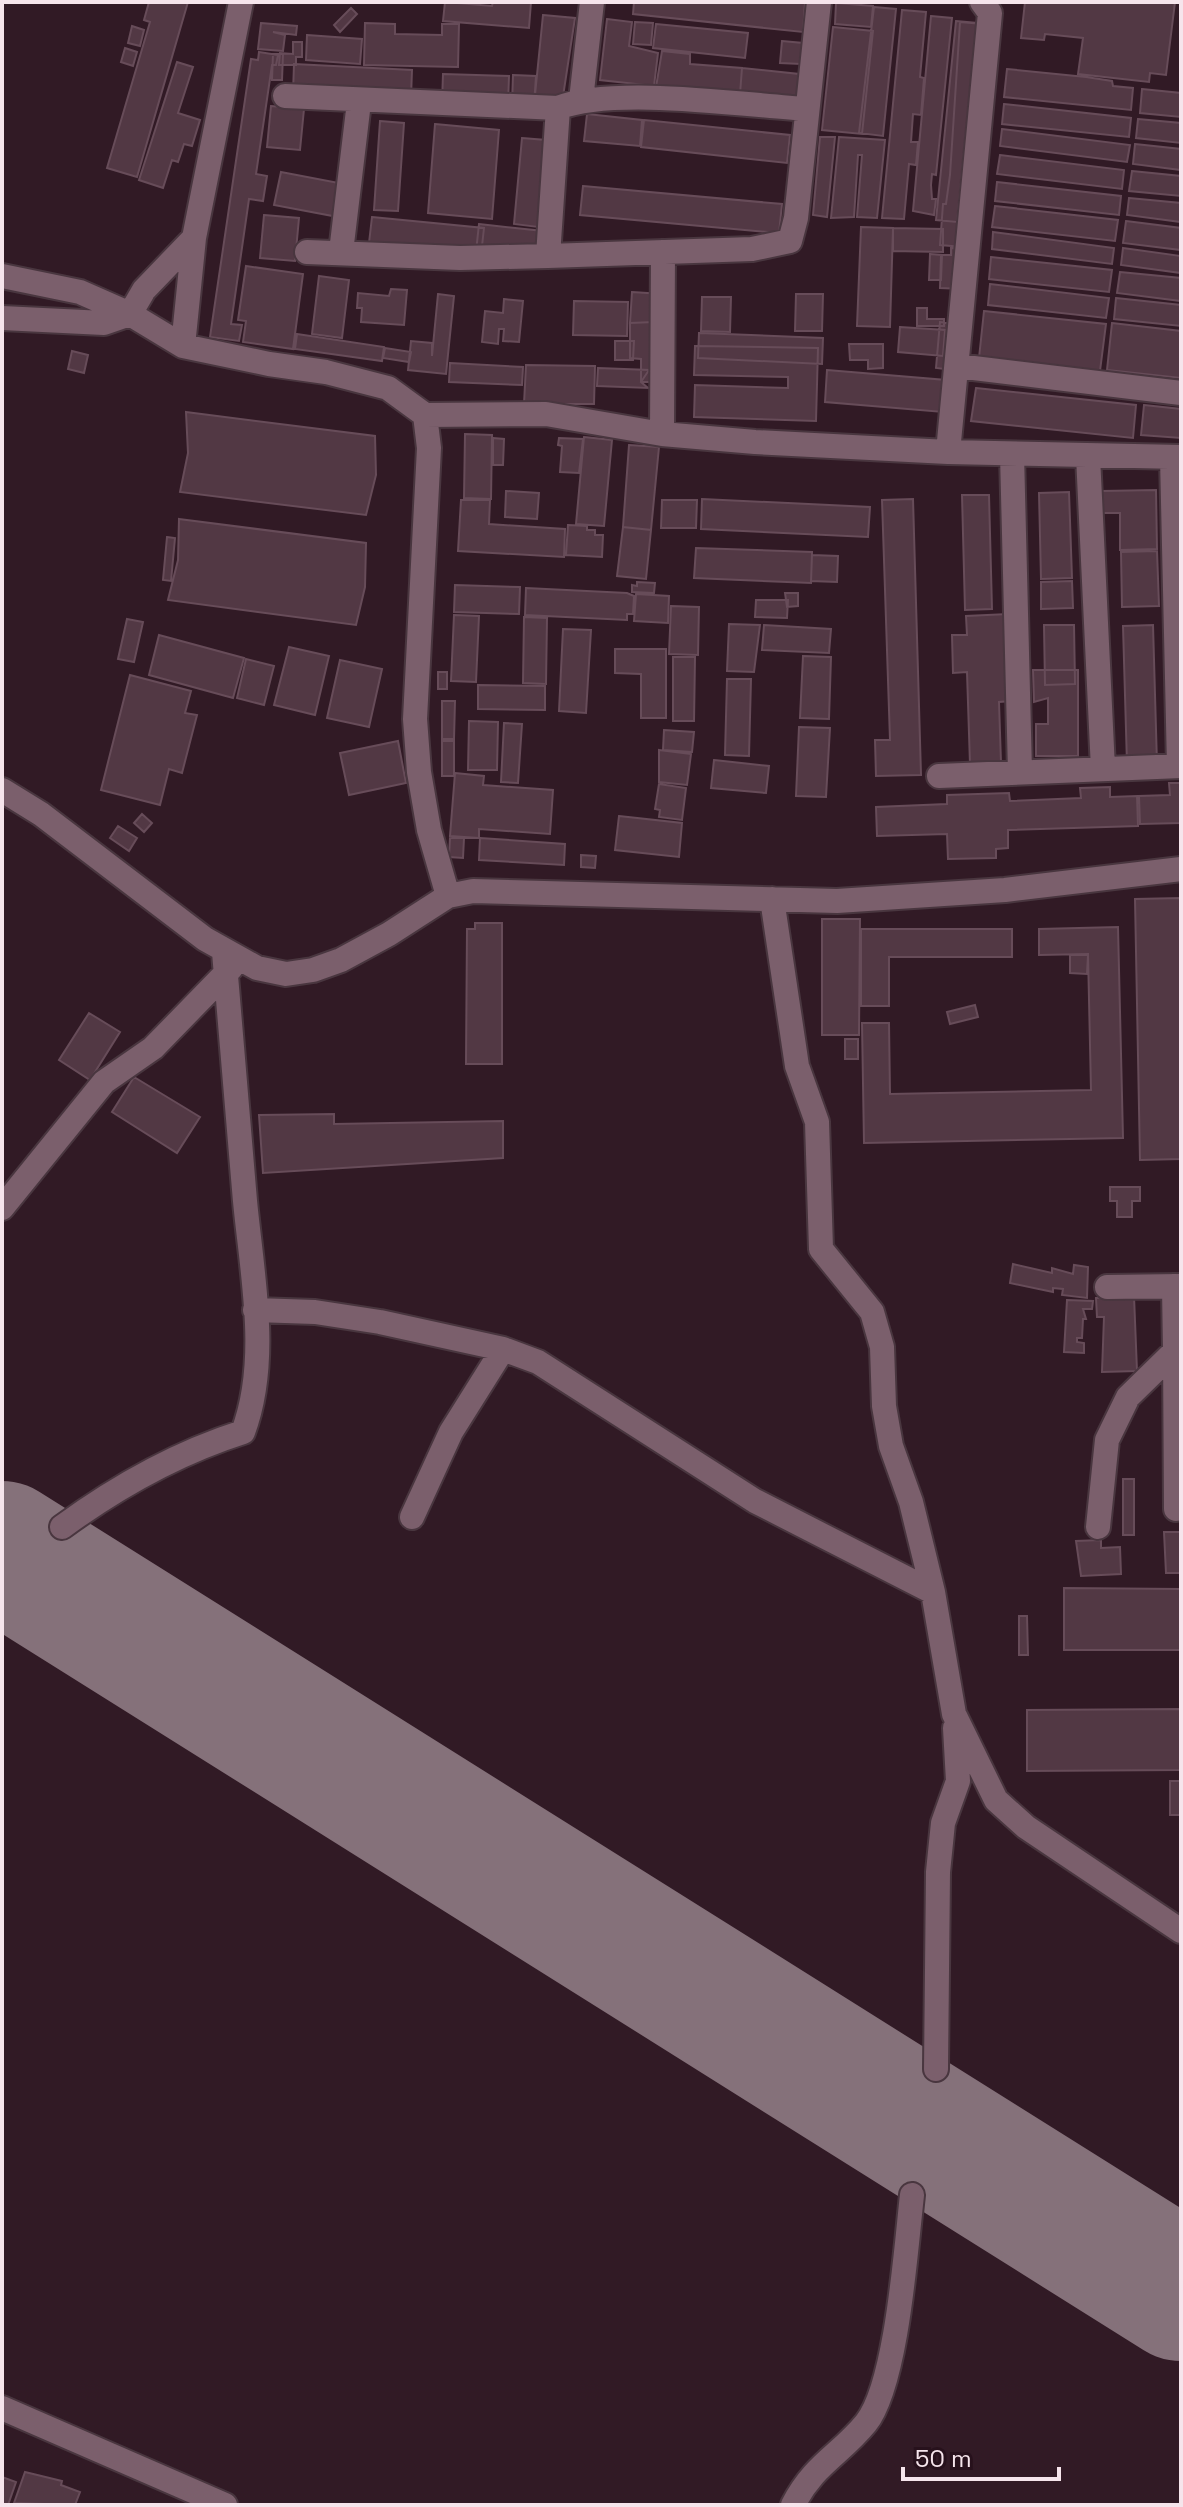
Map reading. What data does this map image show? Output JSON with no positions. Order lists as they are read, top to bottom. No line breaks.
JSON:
{"scale_bar":"50 m"}
